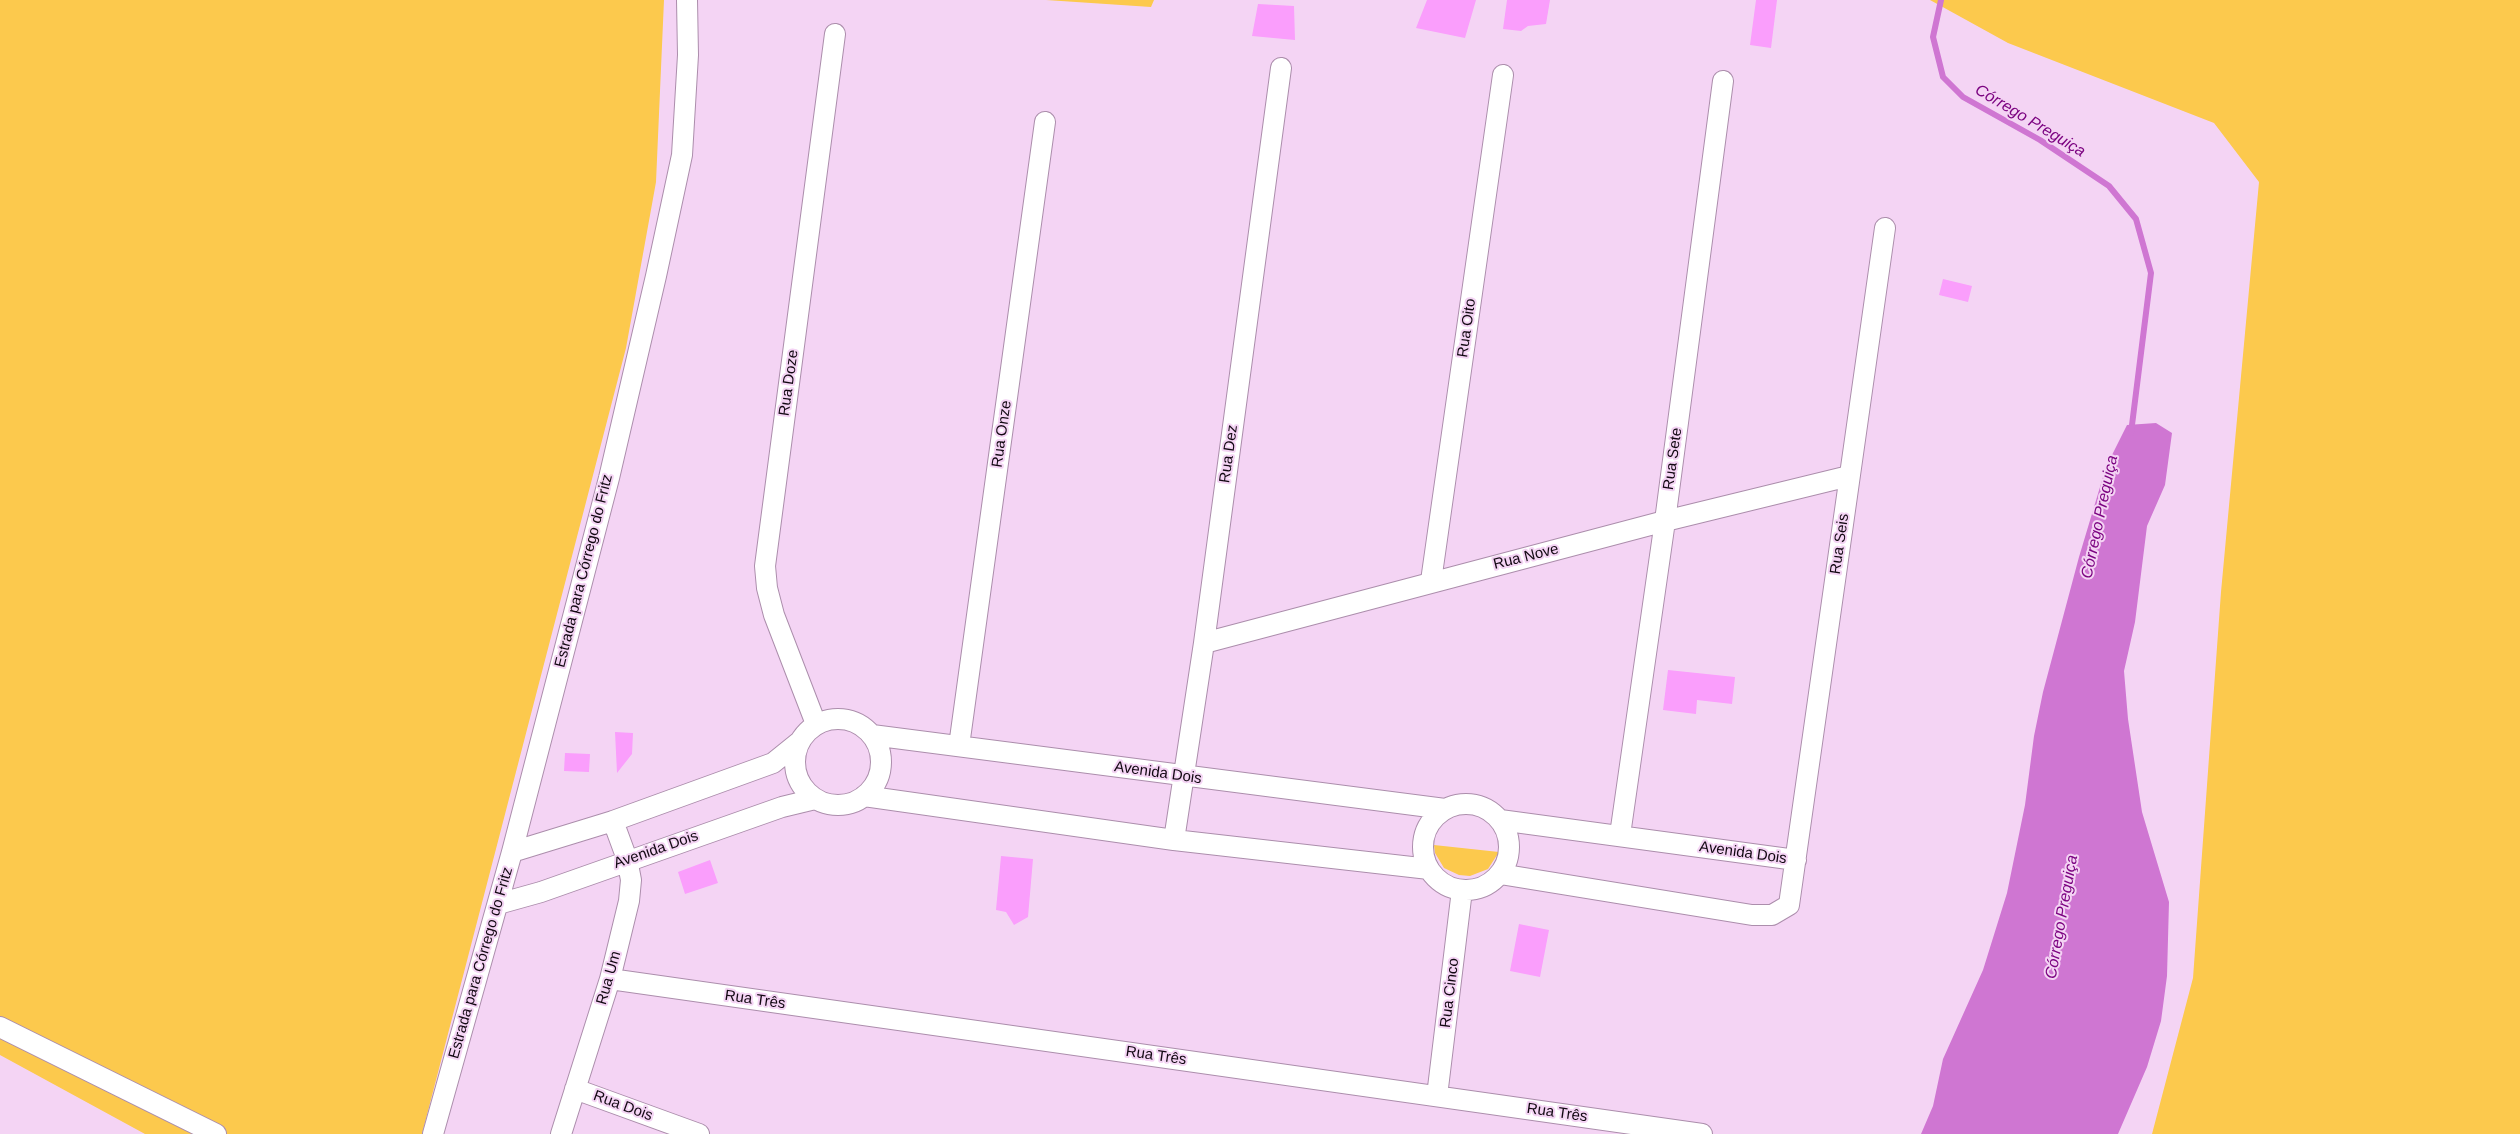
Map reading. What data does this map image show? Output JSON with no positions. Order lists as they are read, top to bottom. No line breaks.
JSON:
{"streets":{"street":["Rua Oito","Rua Doze","Rua Onze","Rua Dez","Rua Sete","Rua Seis","Rua Nove","Estrada para Córrego do Fritz","Avenida Dois","Rua Um","Rua Cinco","Rua Três","Rua Dois"]},"crossings":[["Rua Oito","Rua Nove"],["Rua Doze","Avenida Dois"],["Rua Onze","Avenida Dois"],["Rua Dez","Rua Nove"],["Rua Dez","Avenida Dois"],["Rua Sete","Rua Nove"],["Rua Sete","Avenida Dois"],["Rua Seis","Rua Nove"],["Rua Seis","Avenida Dois"],["Estrada para Córrego do Fritz","Avenida Dois"],["Avenida Dois","Rua Um"],["Avenida Dois","Rua Cinco"],["Rua Um","Rua Três"],["Rua Um","Rua Dois"],["Rua Cinco","Rua Três"]],"water":["Córrego Preguiça"]}
